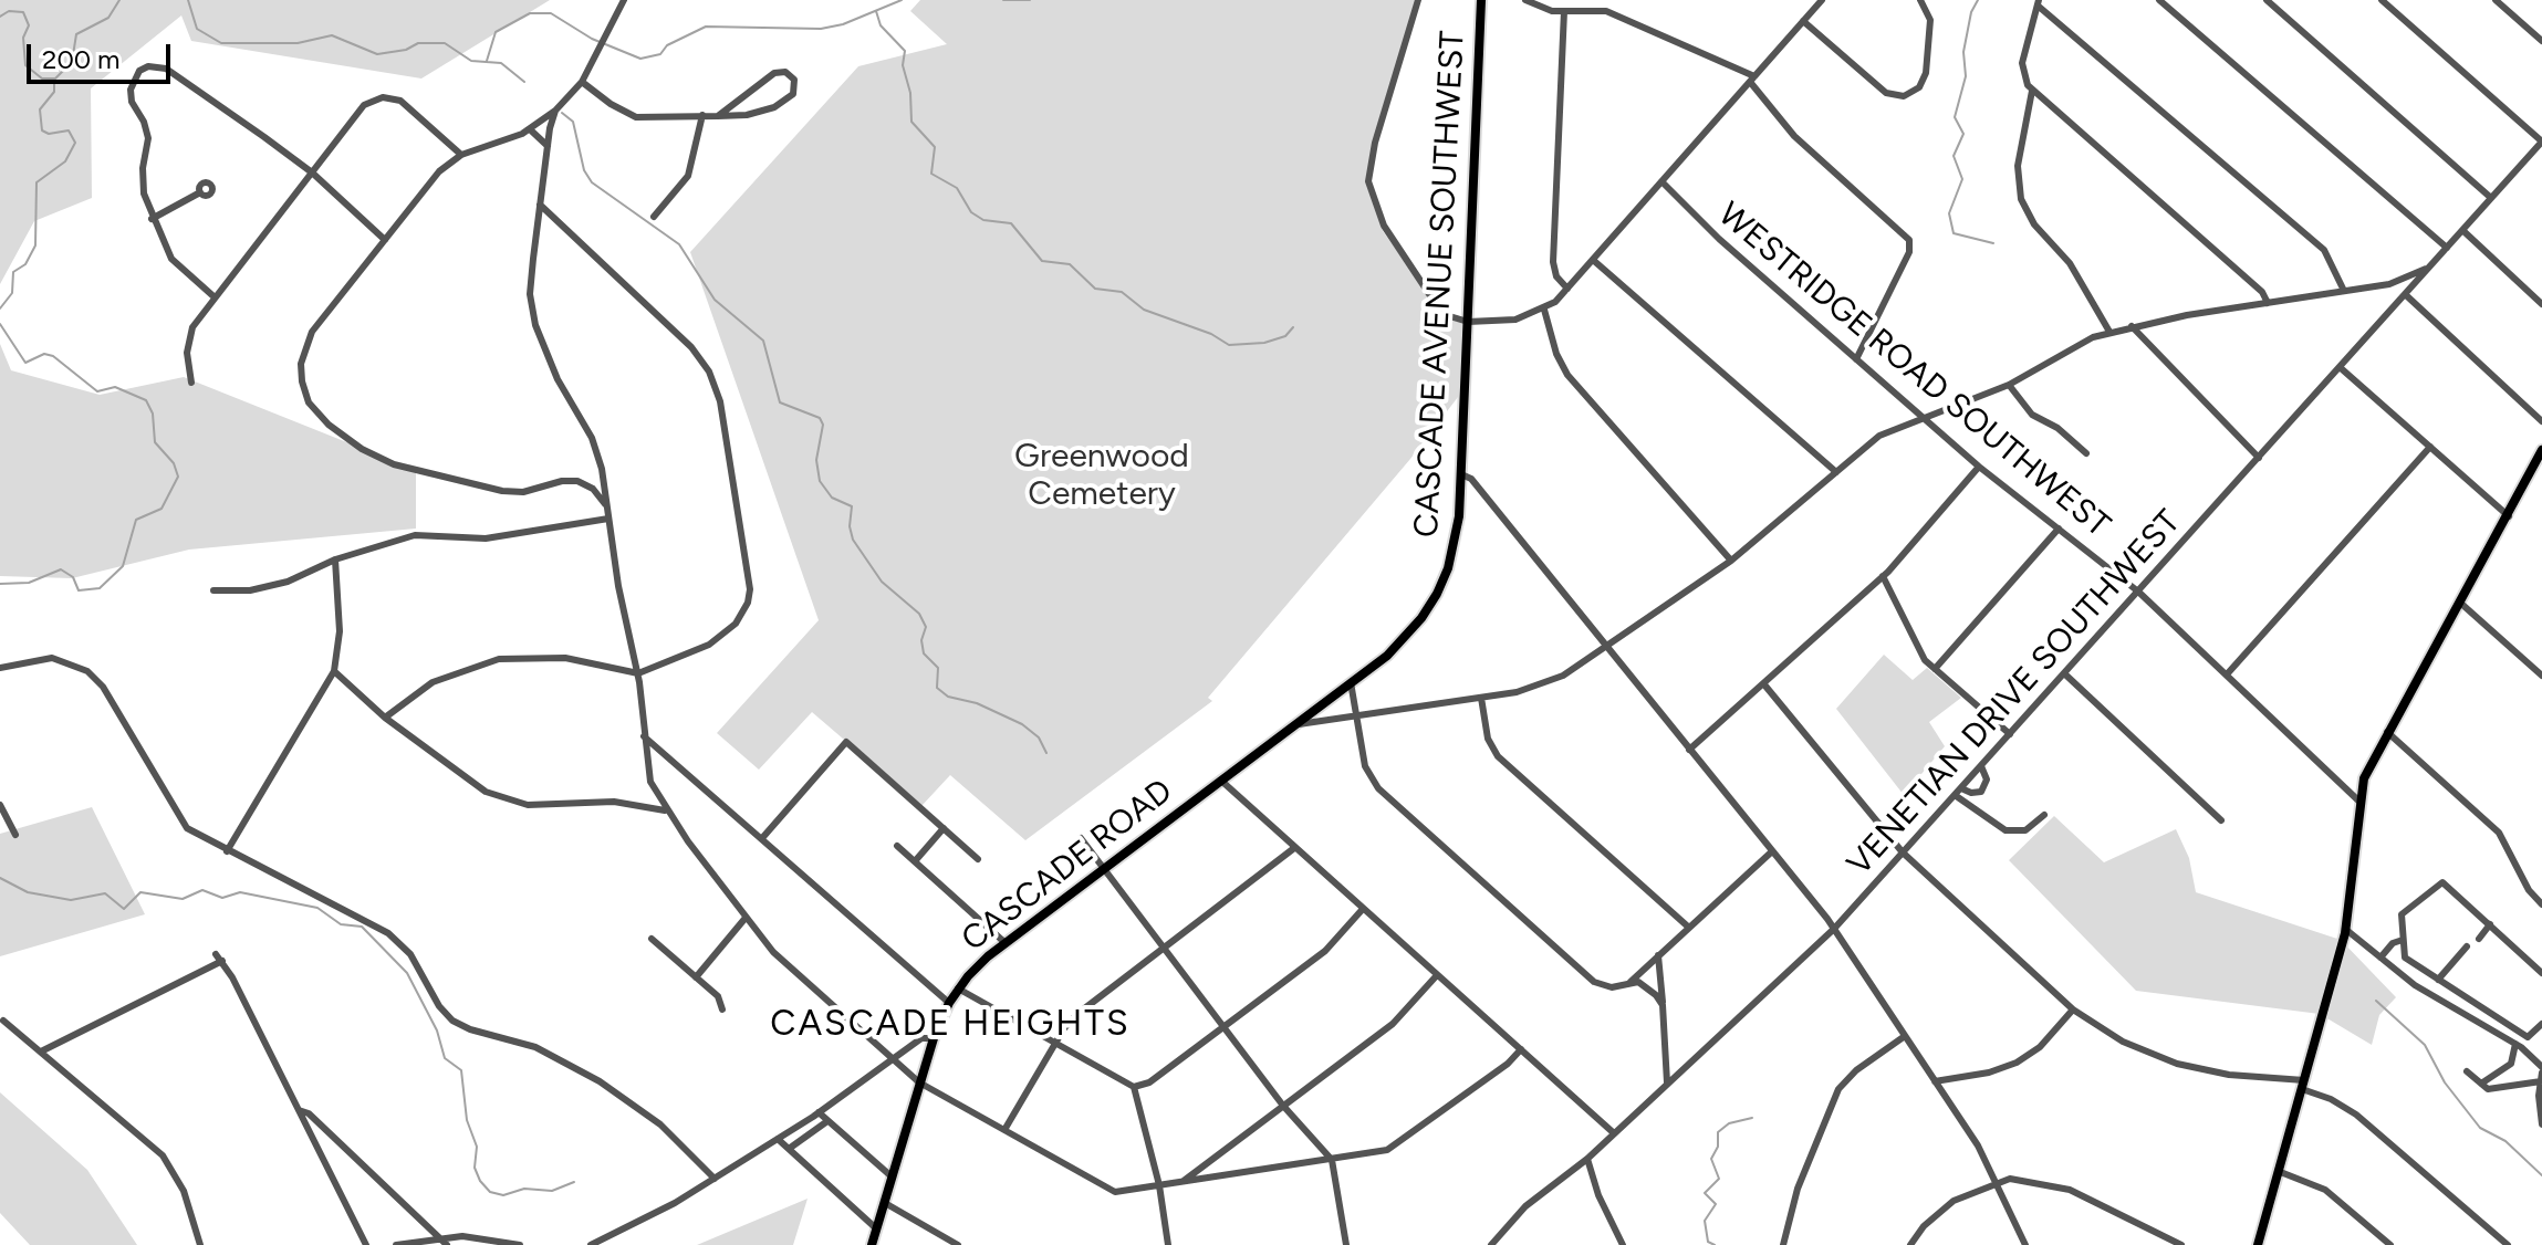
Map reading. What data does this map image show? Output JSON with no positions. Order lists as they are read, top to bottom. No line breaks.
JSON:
{"streets":{"main road":["CASCADE AVENUE SOUTHWEST","CASCADE ROAD"],"street":["WESTRIDGE ROAD SOUTHWEST","VENETIAN DRIVE SOUTHWEST"]},"crossings":[["CASCADE AVENUE SOUTHWEST","CASCADE ROAD"],["WESTRIDGE ROAD SOUTHWEST","VENETIAN DRIVE SOUTHWEST"]],"districts":["CASCADE HEIGHTS"],"parks":["Greenwood Cemetery"],"scale_bar":"200 m"}
